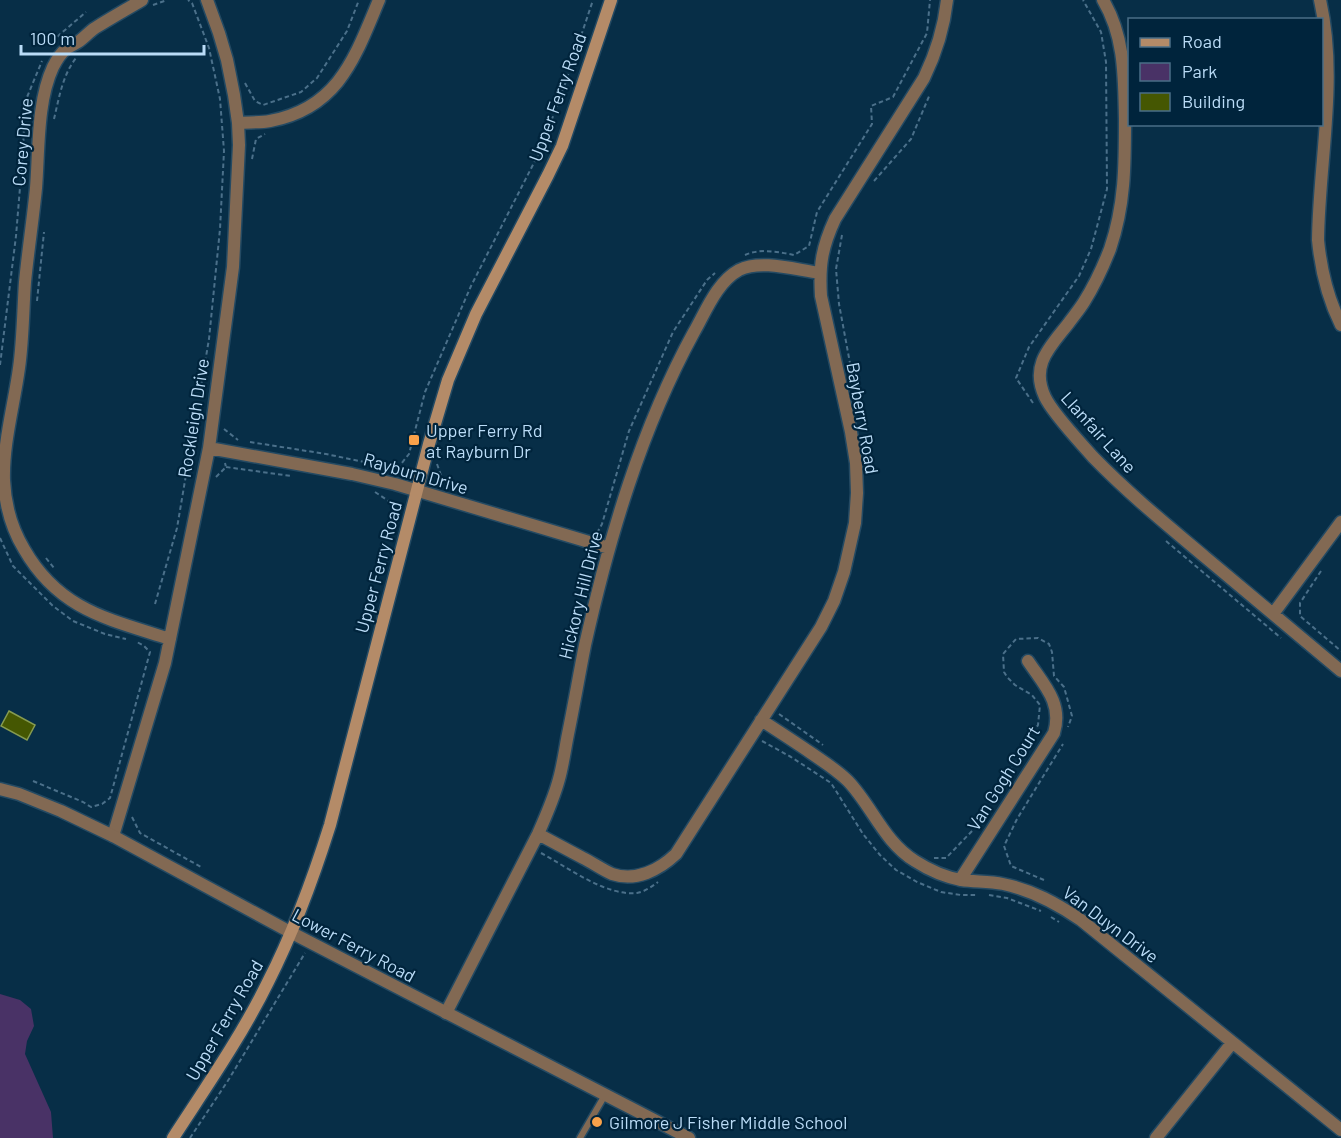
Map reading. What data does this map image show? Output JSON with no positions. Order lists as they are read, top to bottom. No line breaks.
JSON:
{"streets":{"main road":["Upper Ferry Road"],"street":["Corey Drive","Rockleigh Drive","Bayberry Road","Llanfair Lane","Rayburn Drive","Hickory Hill Drive","Van Gogh Court","Van Duyn Drive","Lower Ferry Road"]},"crossings":[["Upper Ferry Road","Rayburn Drive"],["Upper Ferry Road","Lower Ferry Road"],["Corey Drive","Rockleigh Drive"],["Rockleigh Drive","Rayburn Drive"],["Rockleigh Drive","Lower Ferry Road"],["Bayberry Road","Hickory Hill Drive"],["Bayberry Road","Van Duyn Drive"],["Rayburn Drive","Hickory Hill Drive"],["Hickory Hill Drive","Lower Ferry Road"],["Van Gogh Court","Van Duyn Drive"]],"places":{"transit":["Upper Ferry Rd at Rayburn Dr"],"other":["Gilmore J Fisher Middle School"]},"legend":["Road","Park","Building"],"scale_bar":"100 m"}
